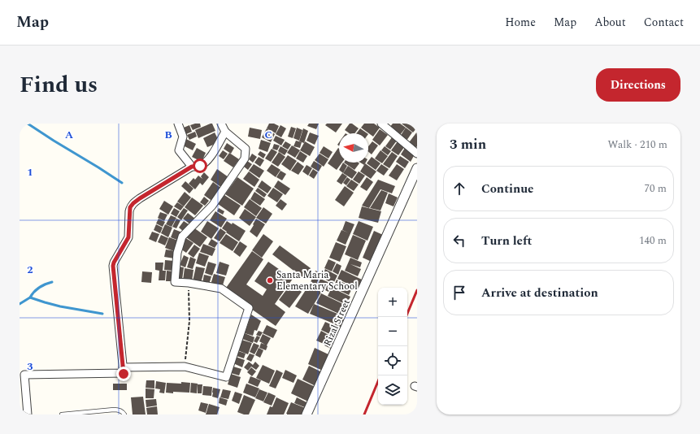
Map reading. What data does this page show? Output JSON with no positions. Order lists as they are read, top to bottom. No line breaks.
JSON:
{"streets":{"street":["Rizal Street"]},"places":["Santa Maria Elementary School"],"north":"left","page":{"header":"Map","nav":["Home","Map","About","Contact"],"title":"Find us","buttons":"Directions","heading":["3 min","Walk · 210 m"],"list":[["Continue","70 m"],["Turn left","140 m"],"Arrive at destination"],"map_buttons":["+","−"]},"grid":{"columns":["A","B","C"],"rows":["1","2","3"]}}
